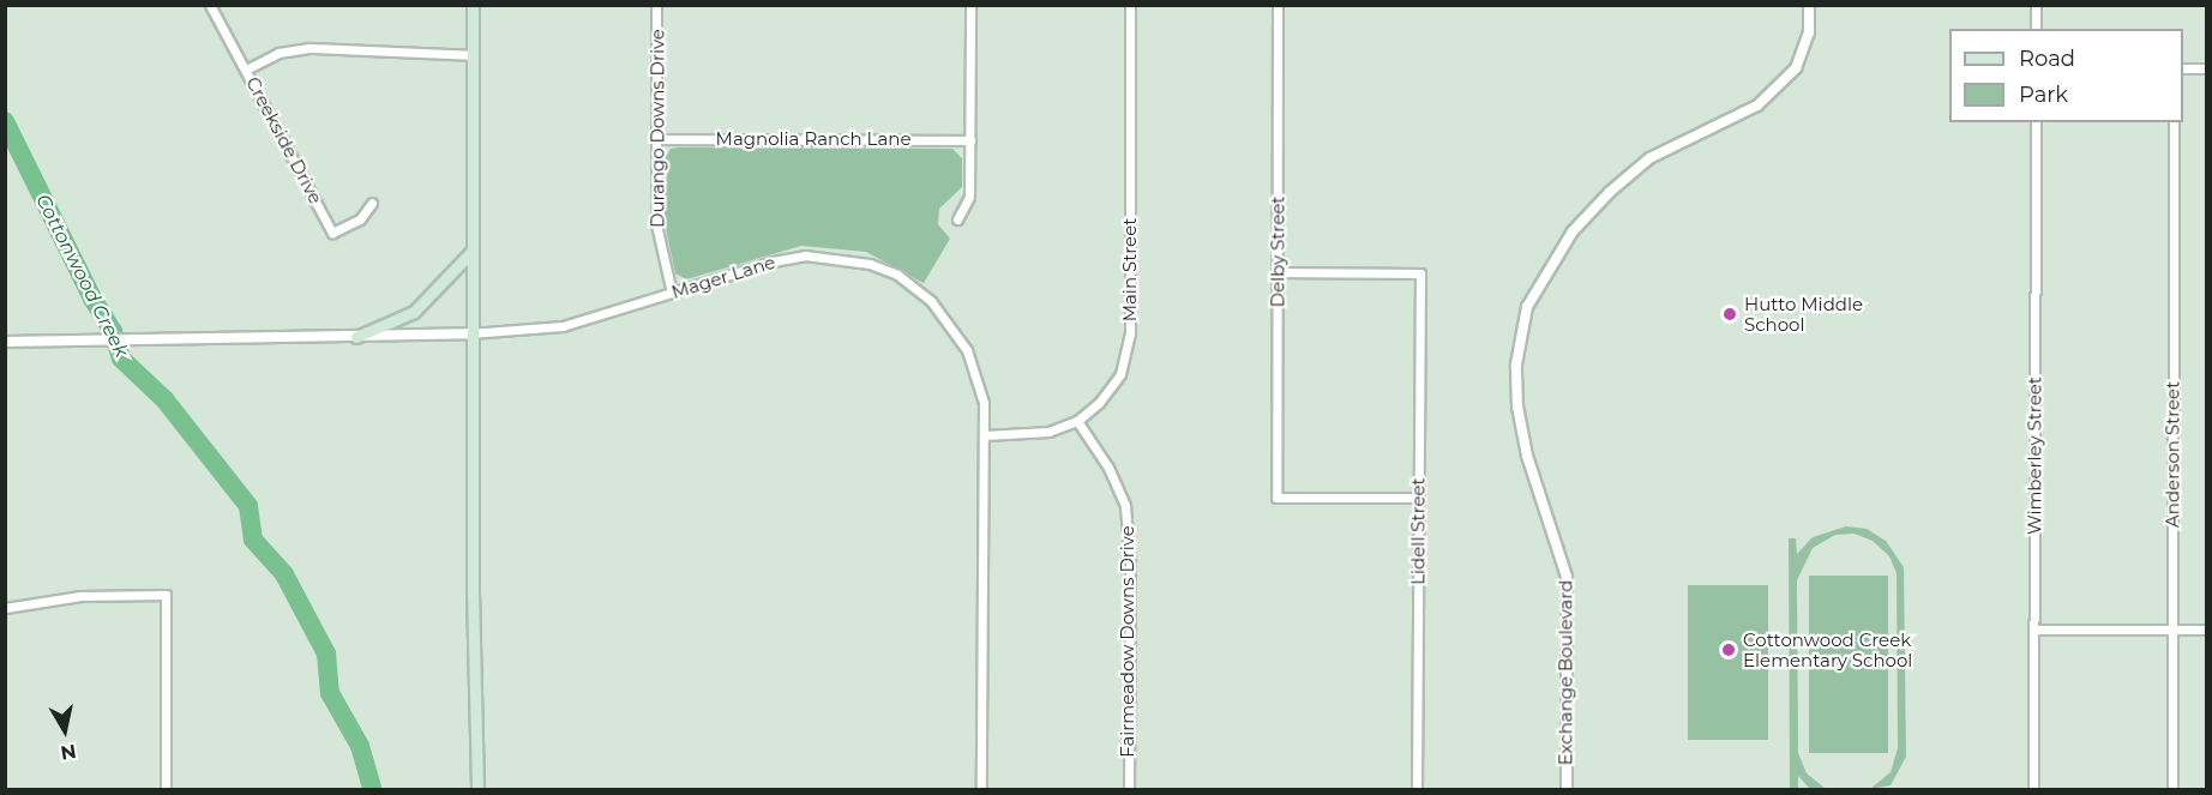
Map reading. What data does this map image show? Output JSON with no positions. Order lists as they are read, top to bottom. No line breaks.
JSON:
{"streets":{"street":["Durango Downs Drive","Magnolia Ranch Lane","Creekside Drive","Delby Street","Main Street","Mager Lane","Anderson Street","Wimberley Street","Lidell Street","Fairmeadow Downs Drive","Exchange Boulevard"]},"crossings":[["Durango Downs Drive","Magnolia Ranch Lane"],["Durango Downs Drive","Mager Lane"],["Delby Street","Lidell Street"],["Main Street","Mager Lane"],["Main Street","Fairmeadow Downs Drive"]],"water":["Cottonwood Creek"],"places":["Hutto Middle School","Cottonwood Creek Elementary School"],"legend":["Road","Park"],"north":"bottom"}
